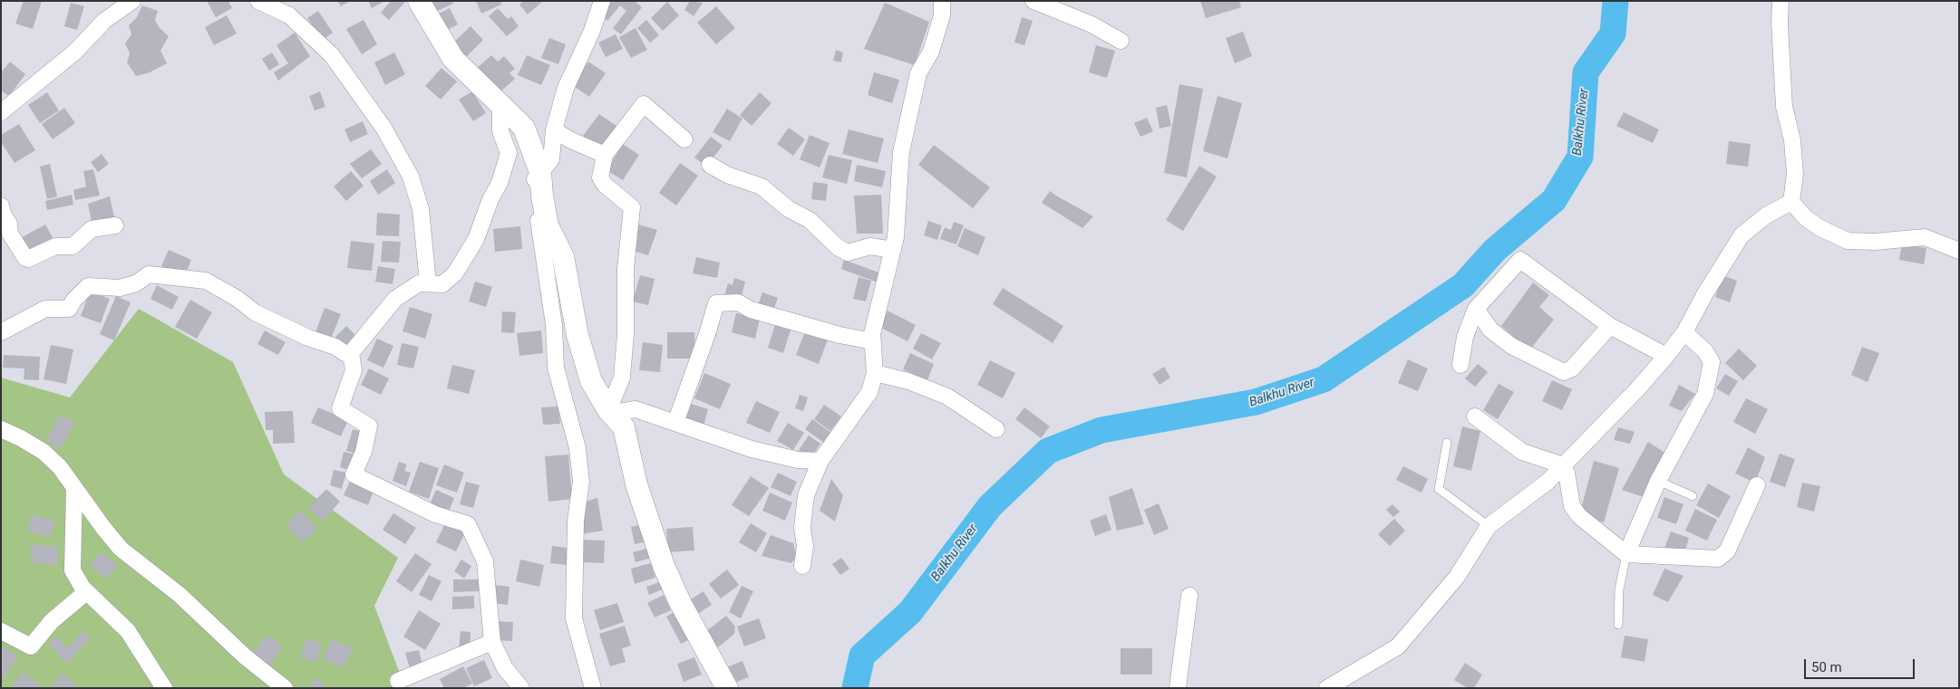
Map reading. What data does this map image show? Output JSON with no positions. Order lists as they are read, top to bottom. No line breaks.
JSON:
{"water":["Balkhu River"],"scale_bar":"50 m"}
